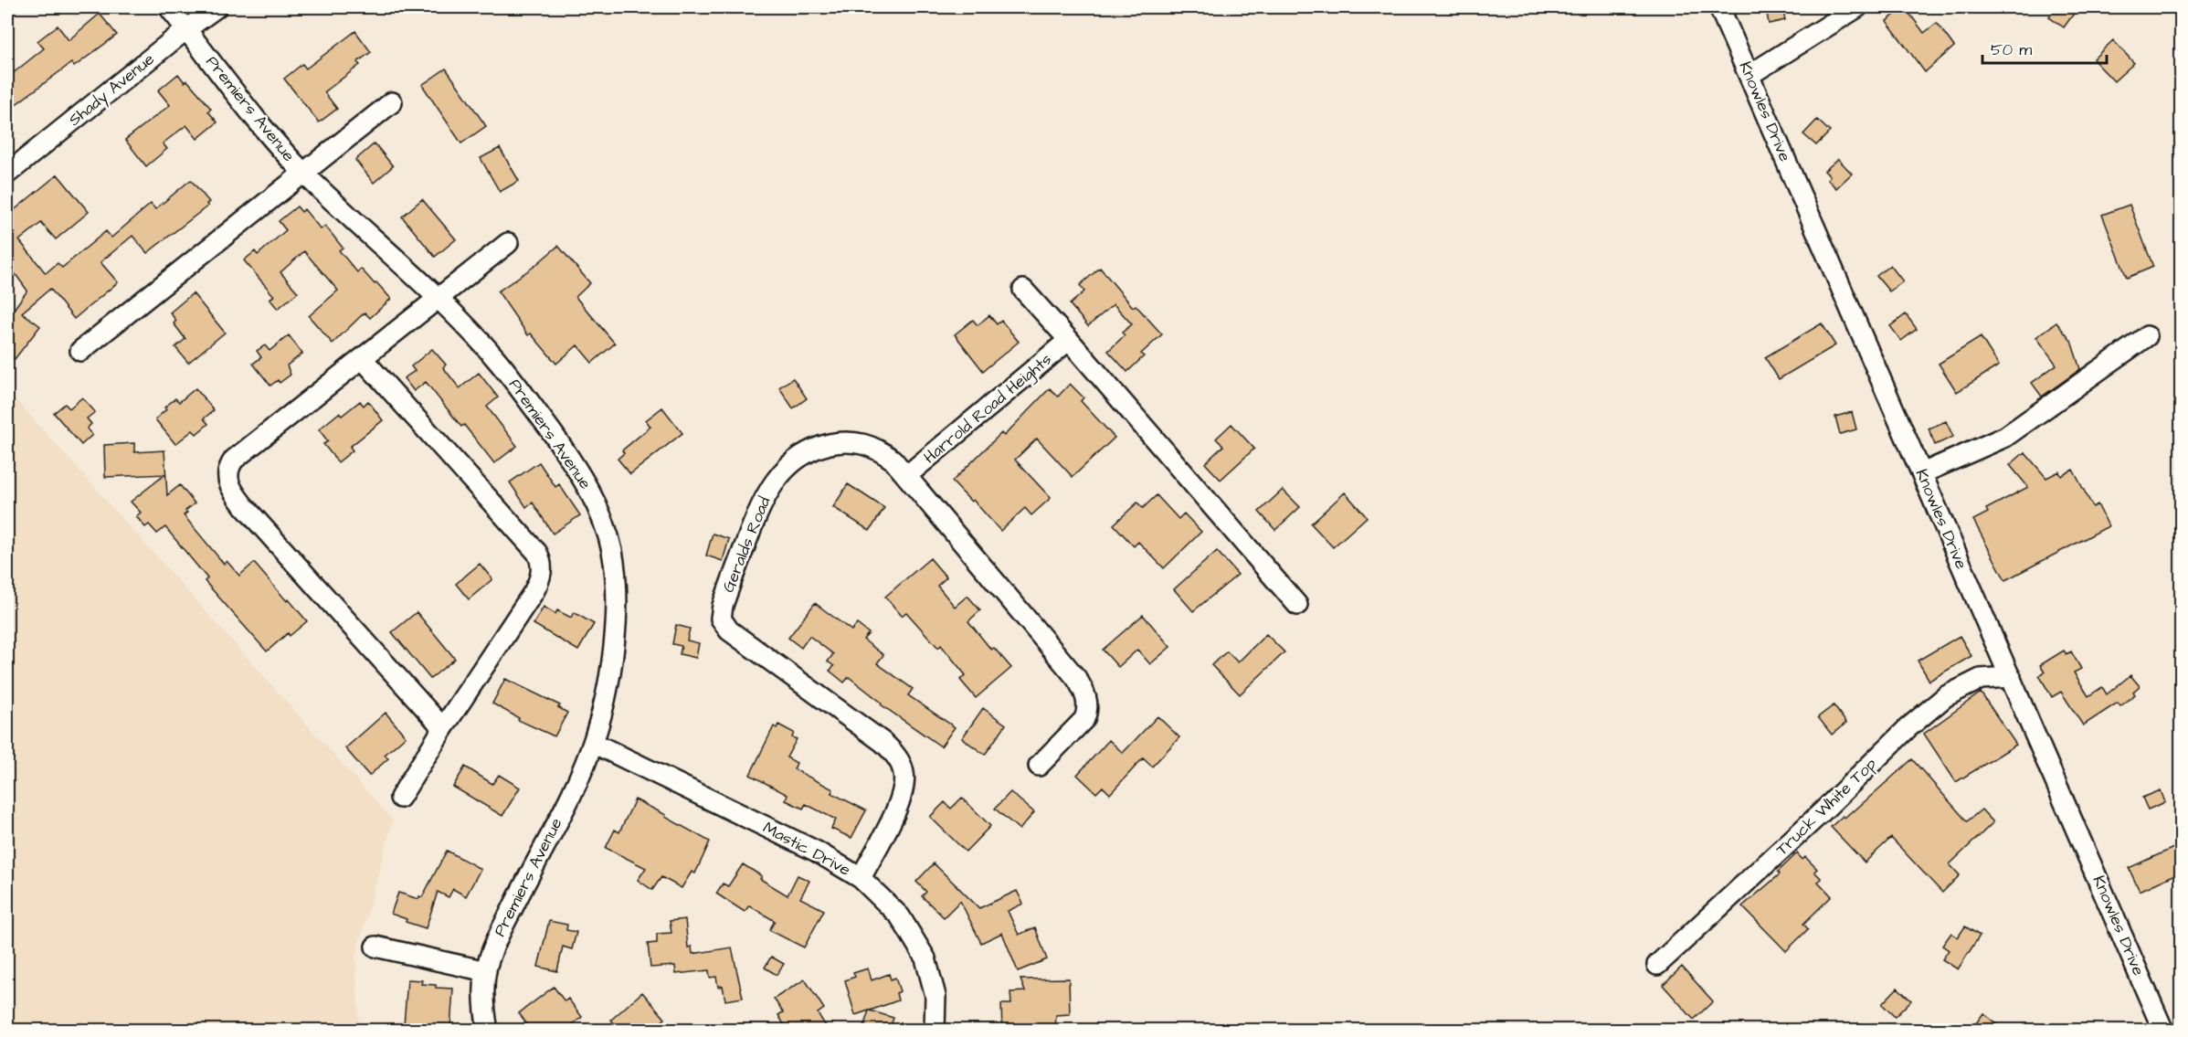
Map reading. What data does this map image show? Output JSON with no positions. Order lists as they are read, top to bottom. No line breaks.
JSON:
{"streets":{"street":["Shady Avenue","Premiers Avenue","Knowles Drive","Harrold Road Heights","Geralds Road","Truck White Top","Mastic Drive"]},"crossings":[["Shady Avenue","Premiers Avenue"],["Premiers Avenue","Mastic Drive"],["Knowles Drive","Truck White Top"],["Harrold Road Heights","Geralds Road"],["Geralds Road","Mastic Drive"]],"scale_bar":"50 m"}
